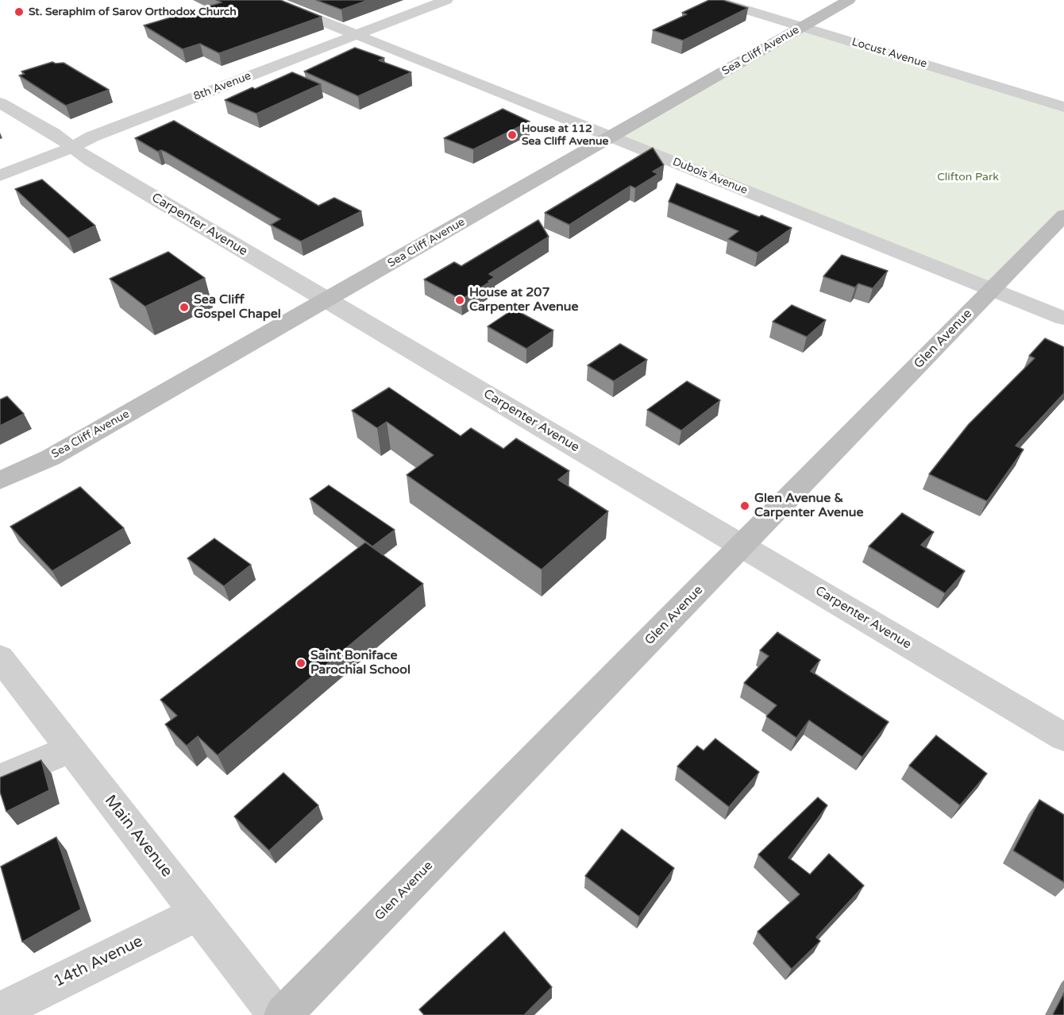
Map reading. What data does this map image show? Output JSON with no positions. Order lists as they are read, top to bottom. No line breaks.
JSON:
{"streets":{"street":["Sea Cliff Avenue","Locust Avenue","8th Avenue","Dubois Avenue","Carpenter Avenue","Glen Avenue","Main Avenue","14th Avenue"]},"crossings":[["Sea Cliff Avenue","Locust Avenue"],["Sea Cliff Avenue","Dubois Avenue"],["Sea Cliff Avenue","Carpenter Avenue"],["8th Avenue","Dubois Avenue"],["8th Avenue","Carpenter Avenue"],["Dubois Avenue","Glen Avenue"],["Carpenter Avenue","Glen Avenue"],["Main Avenue","14th Avenue"]],"parks":["Clifton Park"],"places":["St. Seraphim of Sarov Orthodox Church","House at 112 Sea Cliff Avenue","House at 207 Carpenter Avenue","Sea Cliff Gospel Chapel","Glen Avenue & Carpenter Avenue","Saint Boniface Parochial School"]}
